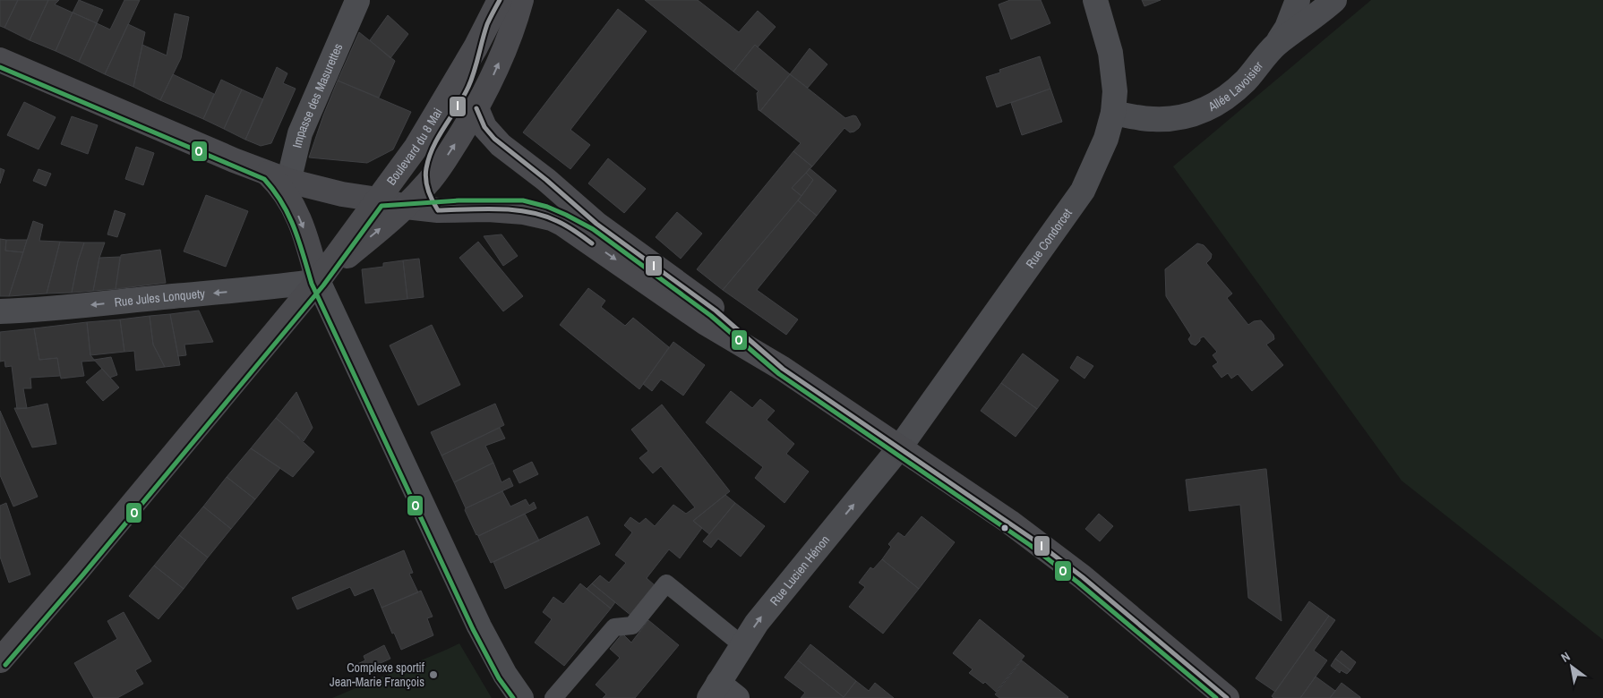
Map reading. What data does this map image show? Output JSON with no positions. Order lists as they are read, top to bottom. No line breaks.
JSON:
{"streets":{"street":["Allée Lavoisier","Impasse des Masurettes","Boulevard du 8 Mai","Rue Condorcet","Rue Jules Lonquety","Rue Lucien Hénon"]},"crossings":[["Allée Lavoisier","Rue Condorcet"],["Boulevard du 8 Mai","Rue Jules Lonquety"],["Rue Condorcet","Rue Lucien Hénon"]],"one_way":["Rue Jules Lonquety","Rue Lucien Hénon"],"places":["Complexe sportif Jean-Marie François"],"lines":["transit line I","transit line O"],"north":"top left"}
